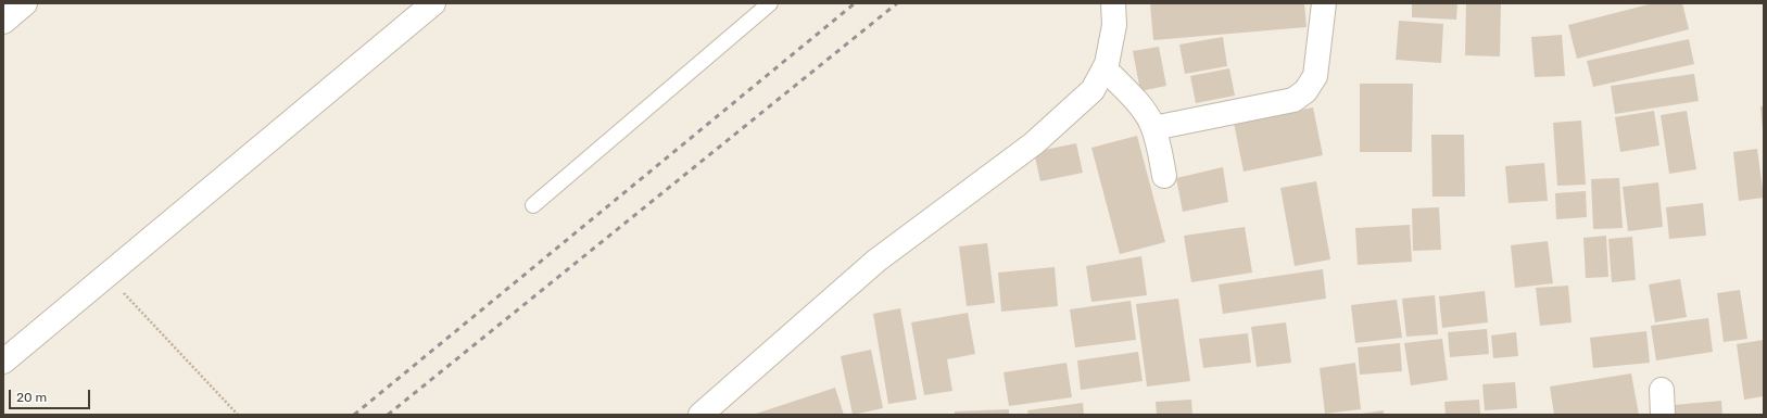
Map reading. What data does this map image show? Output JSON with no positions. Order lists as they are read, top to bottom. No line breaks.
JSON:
{"scale_bar":"20 m"}
